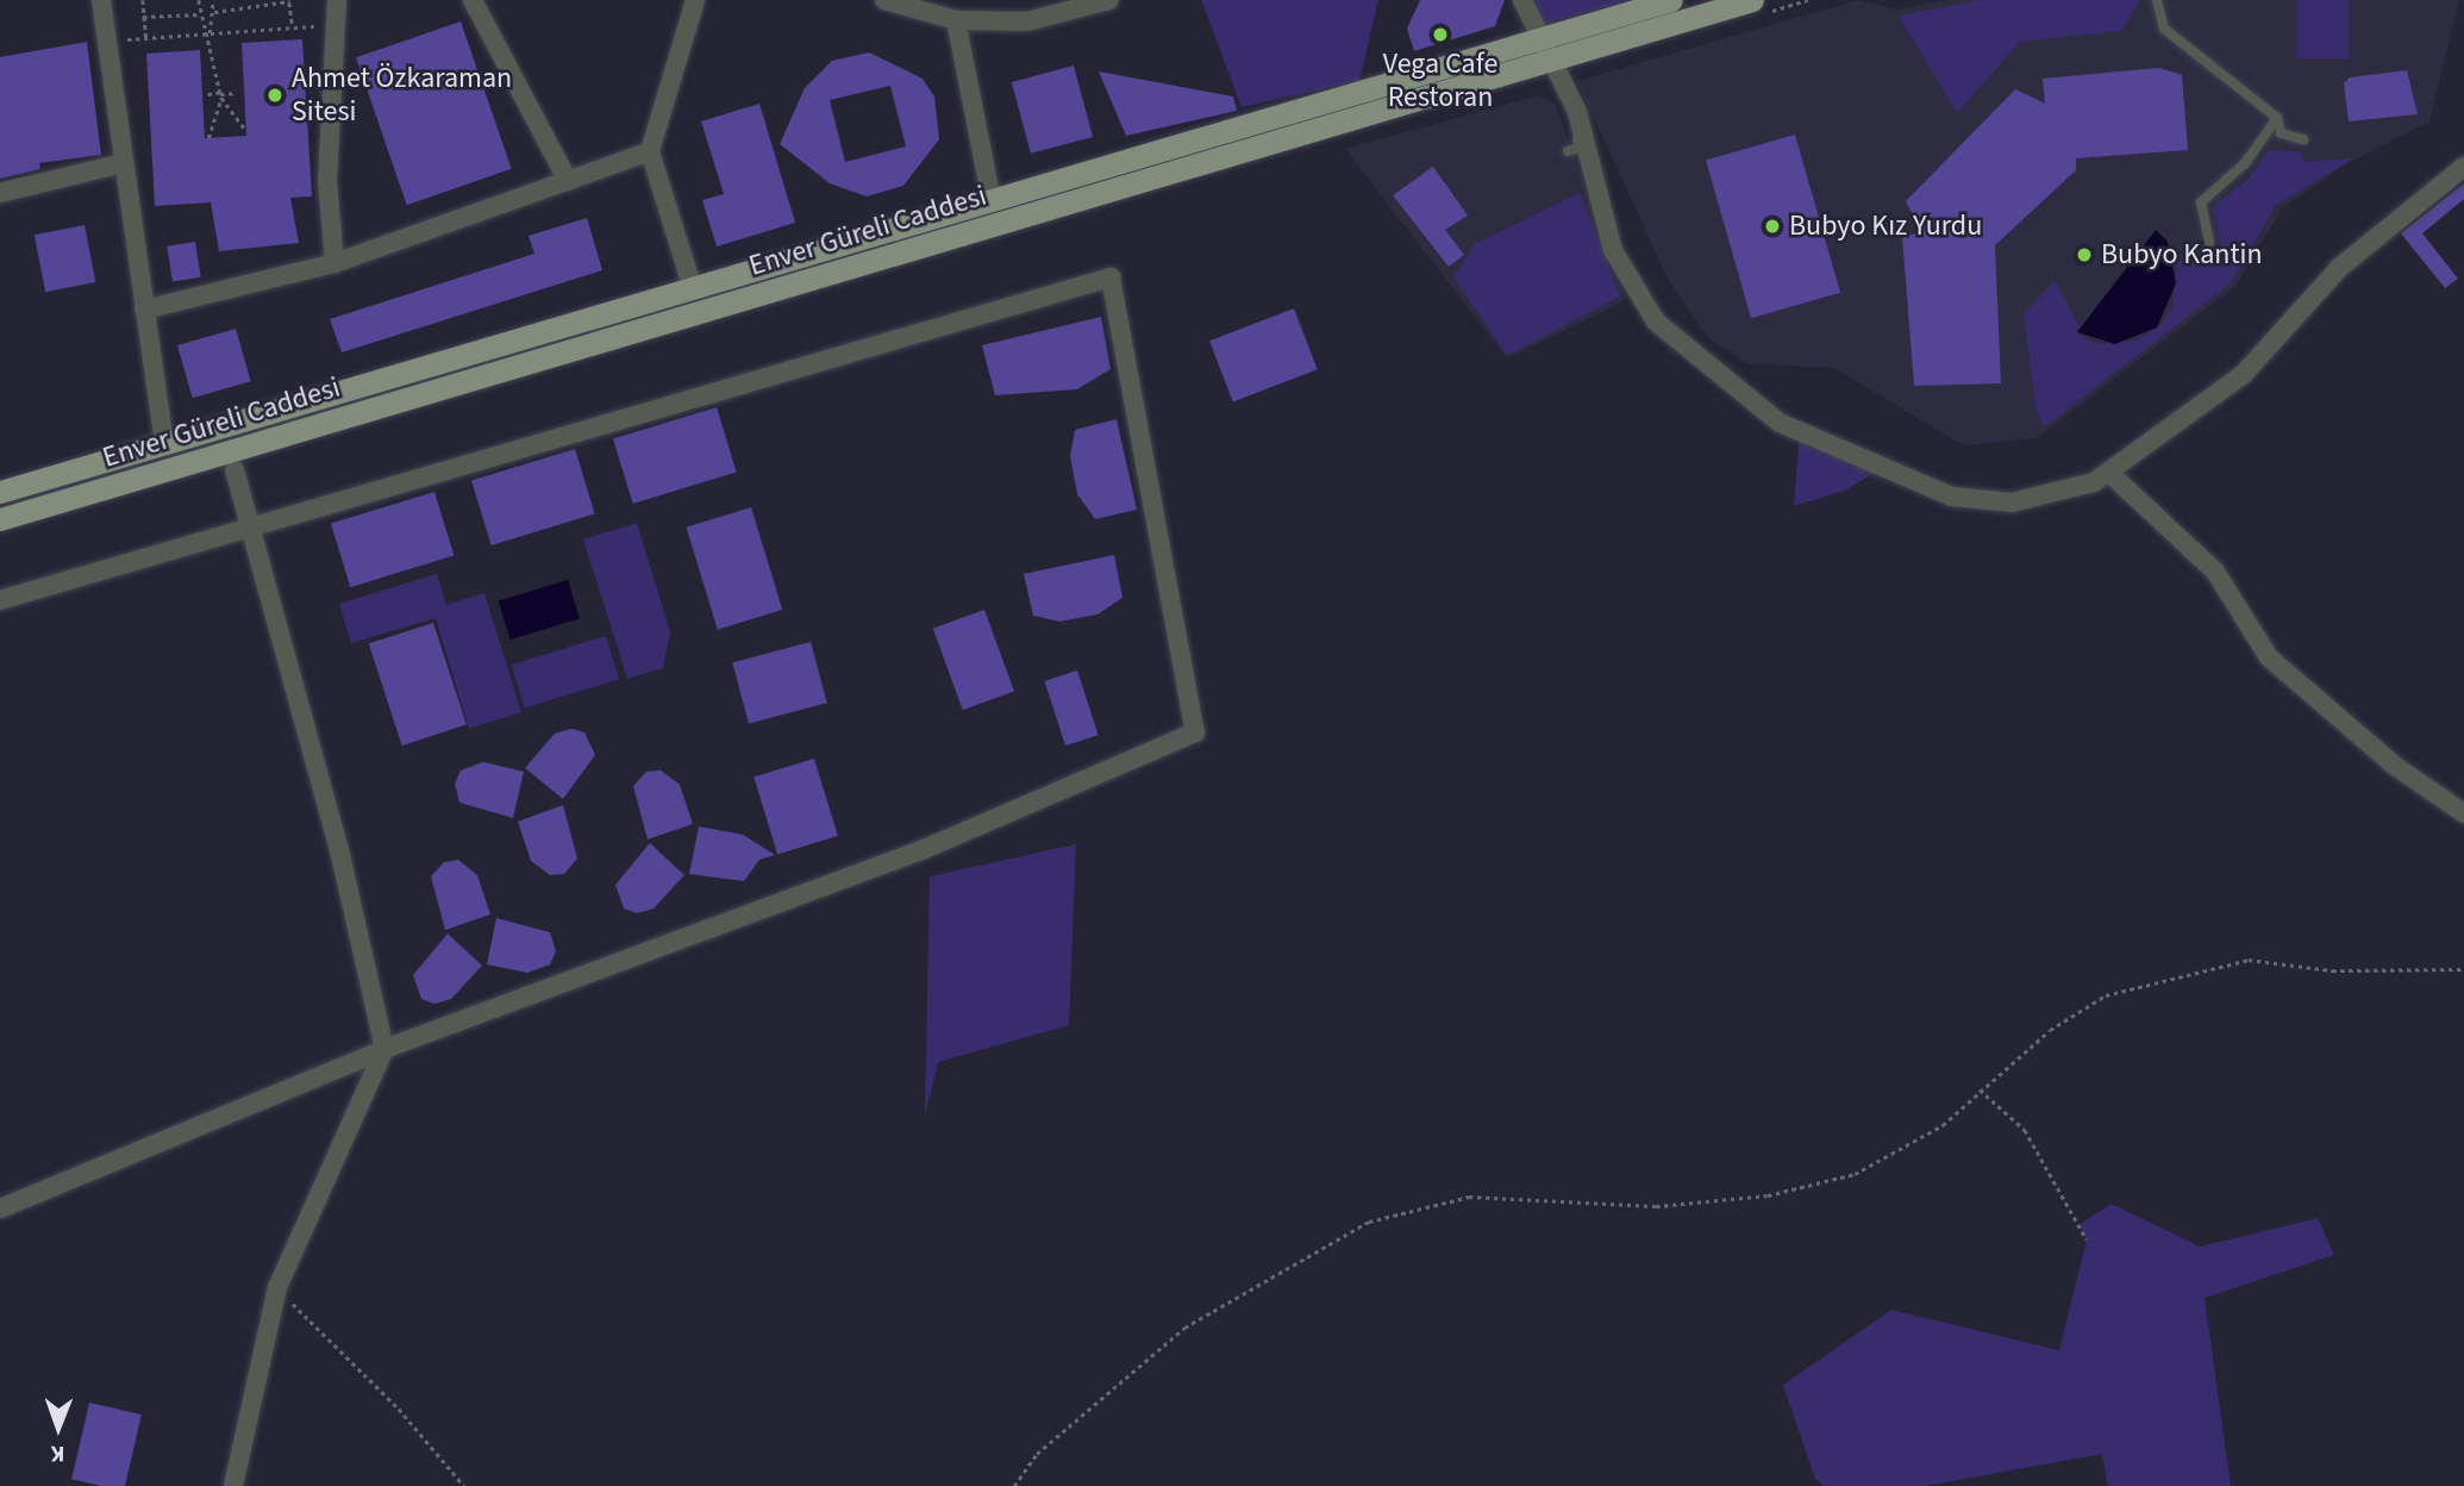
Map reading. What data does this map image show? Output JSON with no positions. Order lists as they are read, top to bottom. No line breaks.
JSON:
{"streets":{"main road":["Enver Güreli Caddesi"]},"places":["Vega Cafe Restoran","Ahmet Özkaraman Sitesi","Bubyo Kız Yurdu","Bubyo Kantin"],"north":"bottom"}
